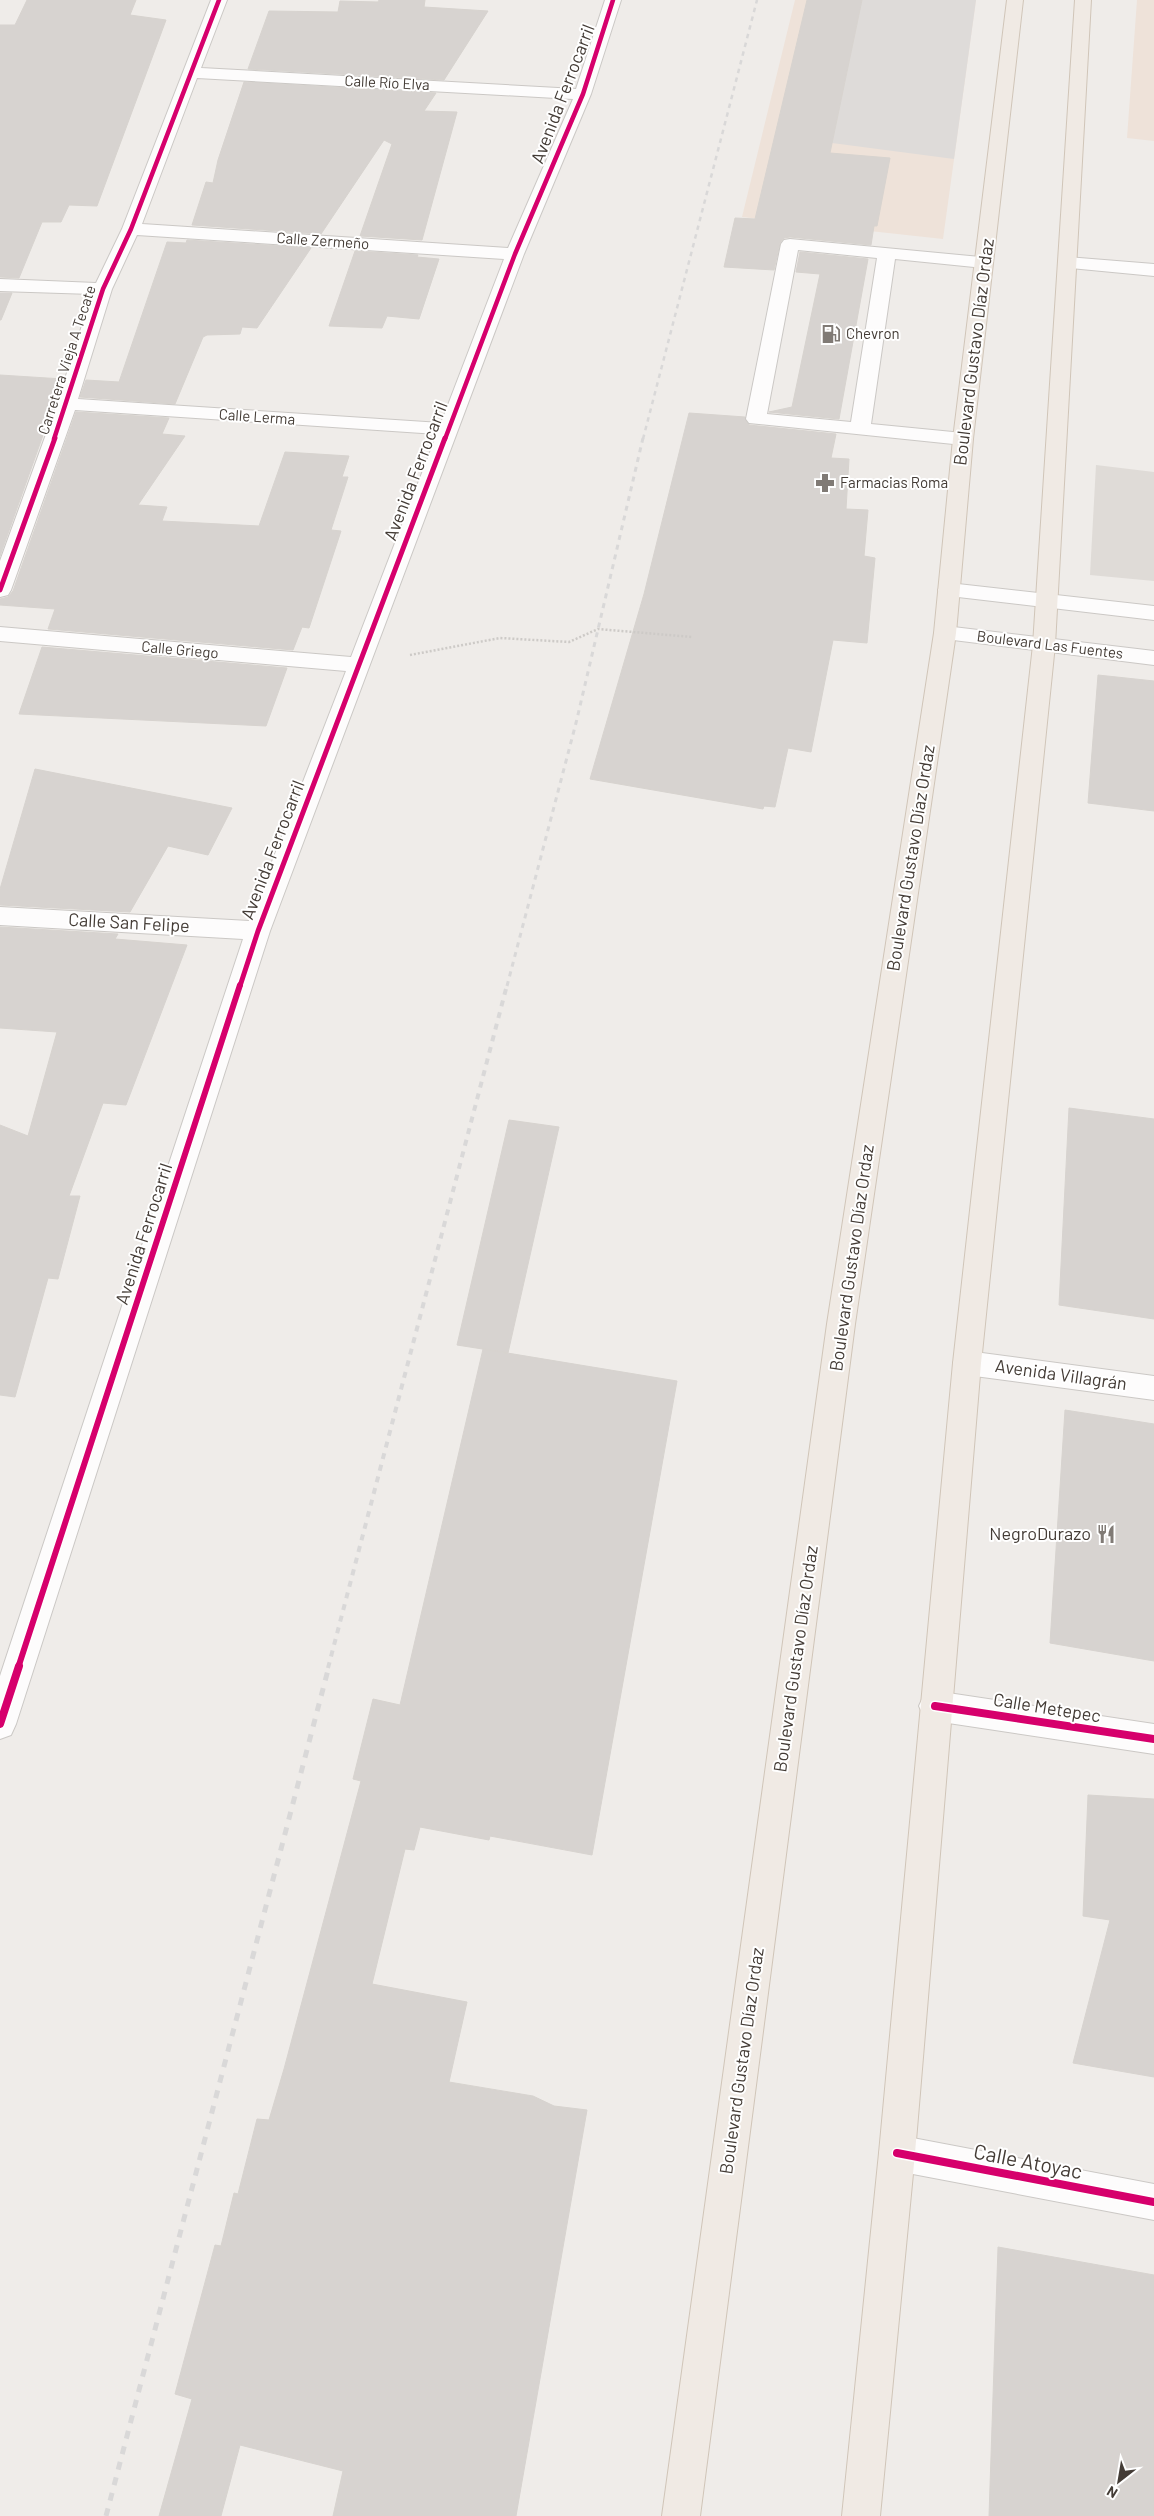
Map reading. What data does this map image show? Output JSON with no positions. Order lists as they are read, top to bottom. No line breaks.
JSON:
{"streets":{"main road":["Boulevard Gustavo Díaz Ordaz"],"street":["Calle Río Elva","Avenida Ferrocarril","Calle Zermeño","Carretera Vieja A Tecate","Calle Lerma","Boulevard Las Fuentes","Calle Griego","Calle San Felipe","Avenida Villagrán","Calle Metepec","Calle Atoyac"]},"crossings":[["Calle Río Elva","Avenida Ferrocarril"],["Calle Río Elva","Carretera Vieja A Tecate"],["Avenida Ferrocarril","Calle Zermeño"],["Avenida Ferrocarril","Calle Lerma"],["Avenida Ferrocarril","Calle Griego"],["Avenida Ferrocarril","Calle San Felipe"],["Calle Zermeño","Carretera Vieja A Tecate"],["Boulevard Gustavo Díaz Ordaz","Boulevard Las Fuentes"],["Carretera Vieja A Tecate","Calle Lerma"]],"places":{"fuel station":["Chevron"],"pharmacy":["Farmacias Roma"],"restaurant":["NegroDurazo"]},"north":"bottom left"}
